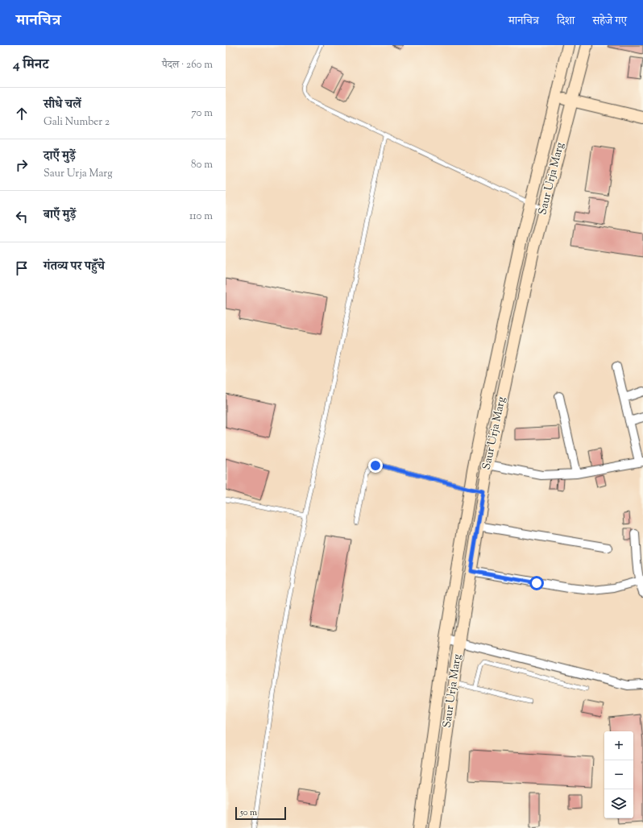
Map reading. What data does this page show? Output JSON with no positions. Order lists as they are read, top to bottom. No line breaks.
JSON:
{"streets":{"street":["Saur Urja Marg"]},"scale_bar":"50 m","page":{"header":"मानचित्र","nav":["मानचित्र","दिशा","सहेजे गए"],"heading":["4 मिनट","पैदल · 260 m"],"list":[["सीधे चलें","Gali Number 2","70 m"],["दाएँ मुड़ें","Saur Urja Marg","80 m"],["बाएँ मुड़ें","110 m"],"गंतव्य पर पहुँचे"],"map_buttons":["+","−"],"scale":"50 m"}}
